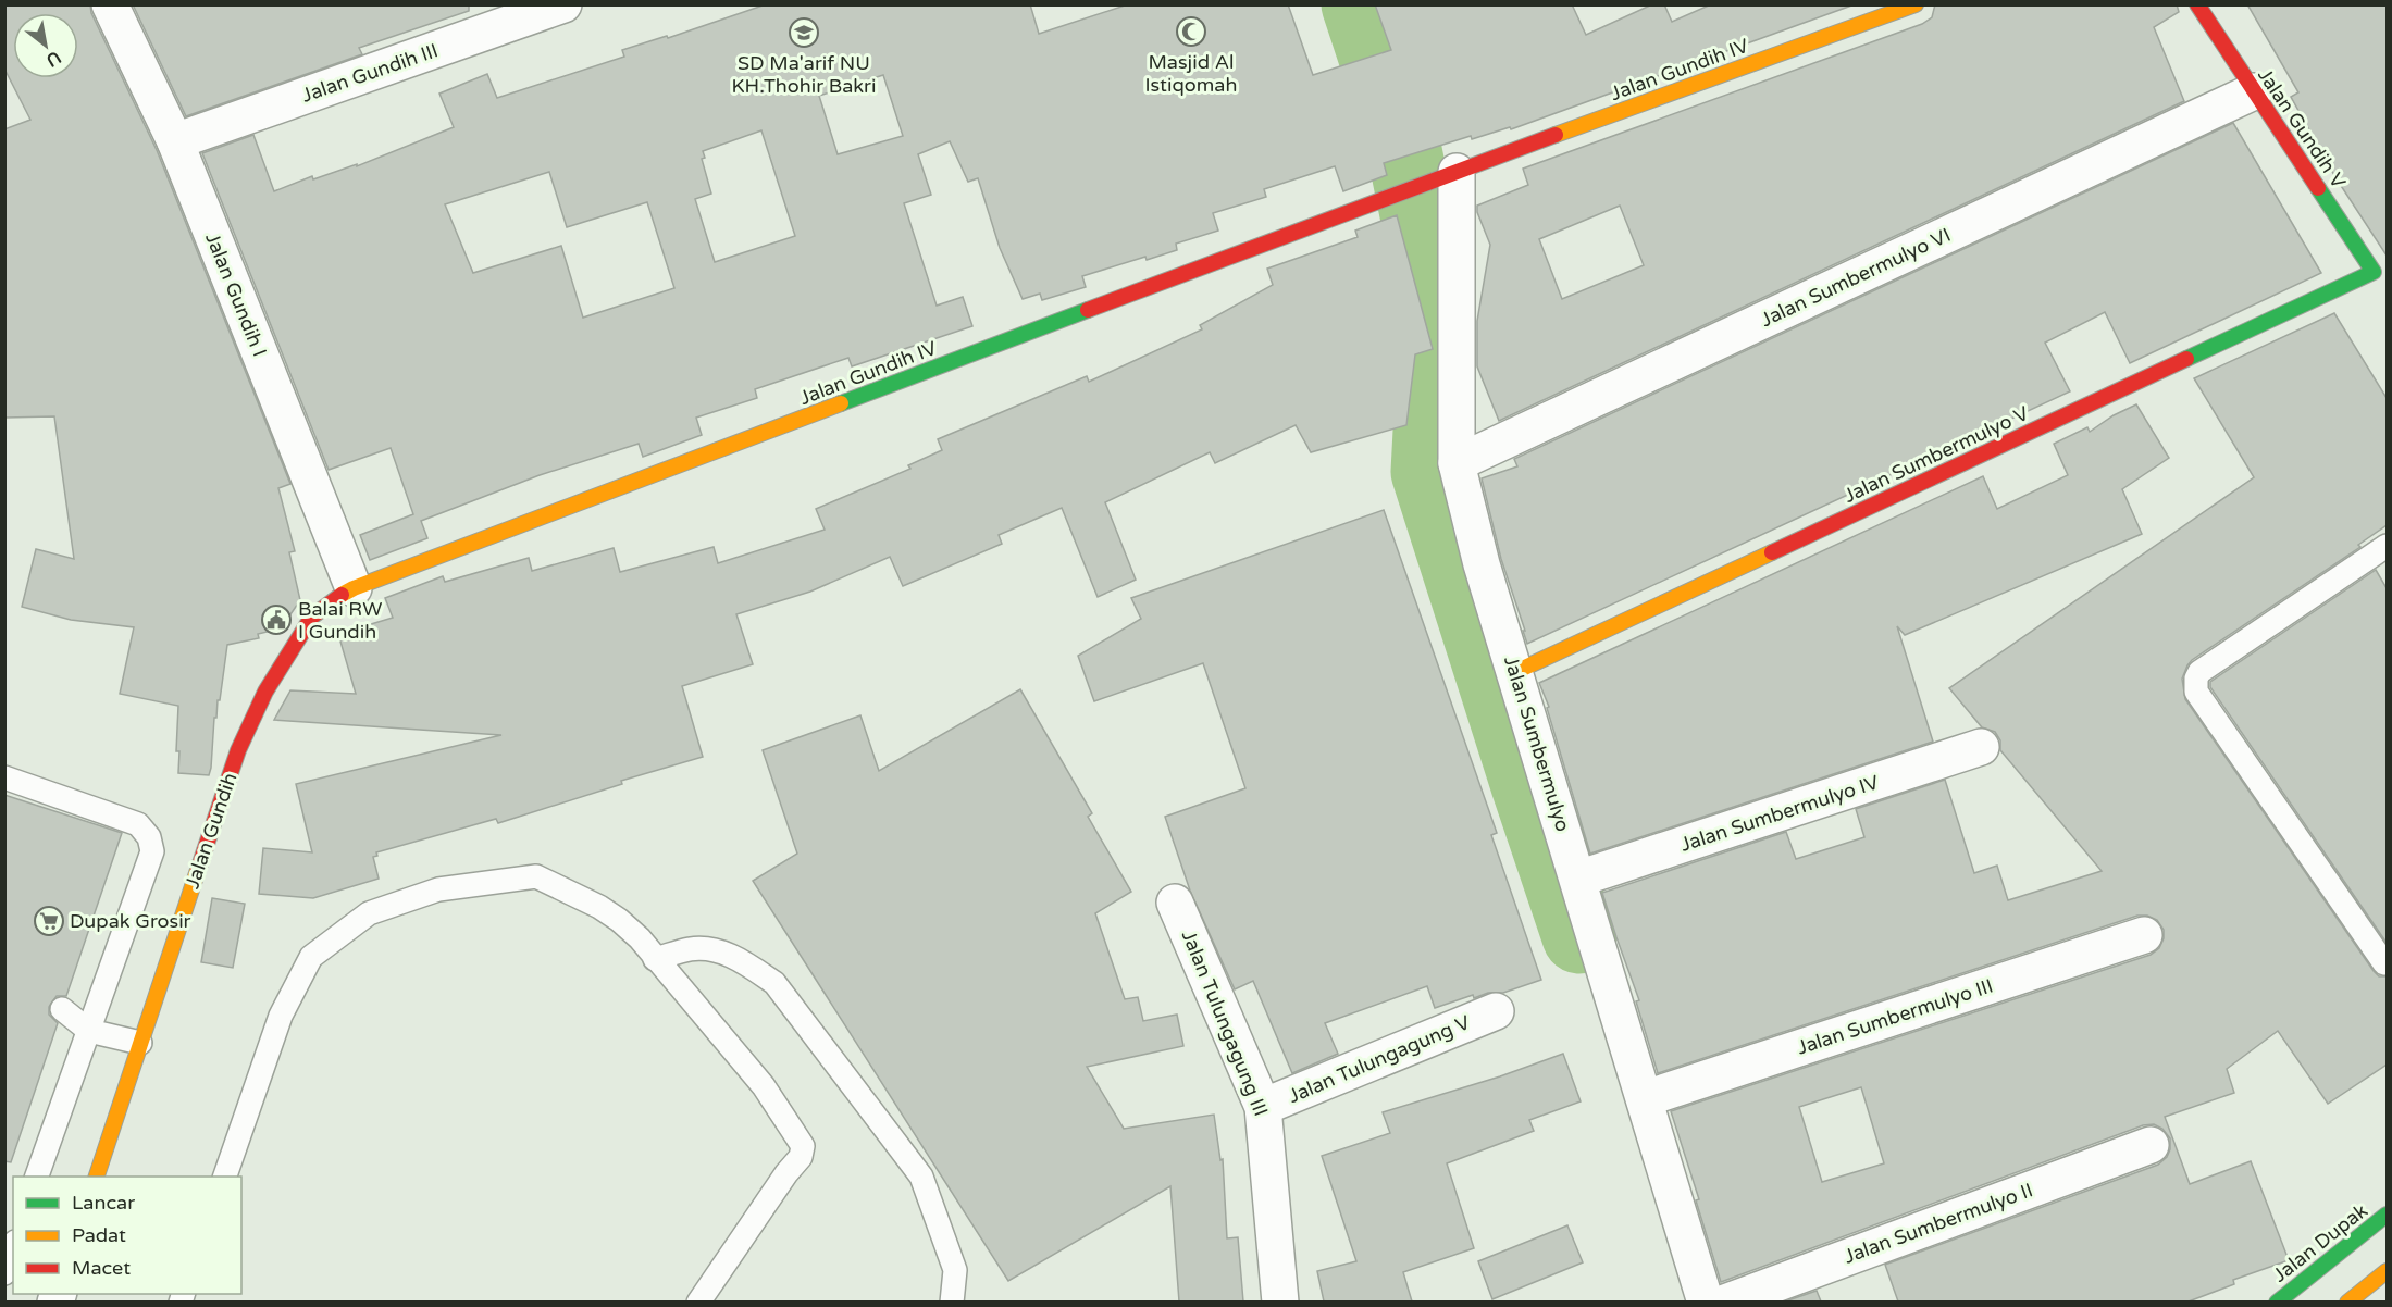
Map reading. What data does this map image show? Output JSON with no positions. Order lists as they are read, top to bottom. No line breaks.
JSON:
{"streets":{"street":["Jalan Gundih IV","Jalan Gundih III","Jalan Gundih V","Jalan Sumbermulyo VI","Jalan Gundih I","Jalan Sumbermulyo V","Jalan Sumbermulyo","Jalan Sumbermulyo IV","Jalan Gundih","Jalan Sumbermulyo III","Jalan Tulungagung III","Jalan Tulungagung V","Jalan Sumbermulyo II","Jalan Dupak"]},"crossings":[["Jalan Gundih IV","Jalan Gundih I"],["Jalan Gundih IV","Jalan Sumbermulyo"],["Jalan Gundih IV","Jalan Gundih"],["Jalan Gundih III","Jalan Gundih I"],["Jalan Gundih V","Jalan Sumbermulyo VI"],["Jalan Gundih V","Jalan Sumbermulyo V"],["Jalan Sumbermulyo VI","Jalan Sumbermulyo"],["Jalan Gundih I","Jalan Gundih"],["Jalan Sumbermulyo V","Jalan Sumbermulyo"],["Jalan Sumbermulyo","Jalan Sumbermulyo IV"],["Jalan Sumbermulyo","Jalan Sumbermulyo III"],["Jalan Tulungagung III","Jalan Tulungagung V"]],"places":{"mosque":["Masjid Al Istiqomah"],"school or university":["SD Ma'arif NU KH.Thohir Bakri"],"public building":["Balai RW I Gundih"],"supermarket":["Dupak Grosir"]},"legend":["Lancar","Padat","Macet"],"north":"bottom right"}
